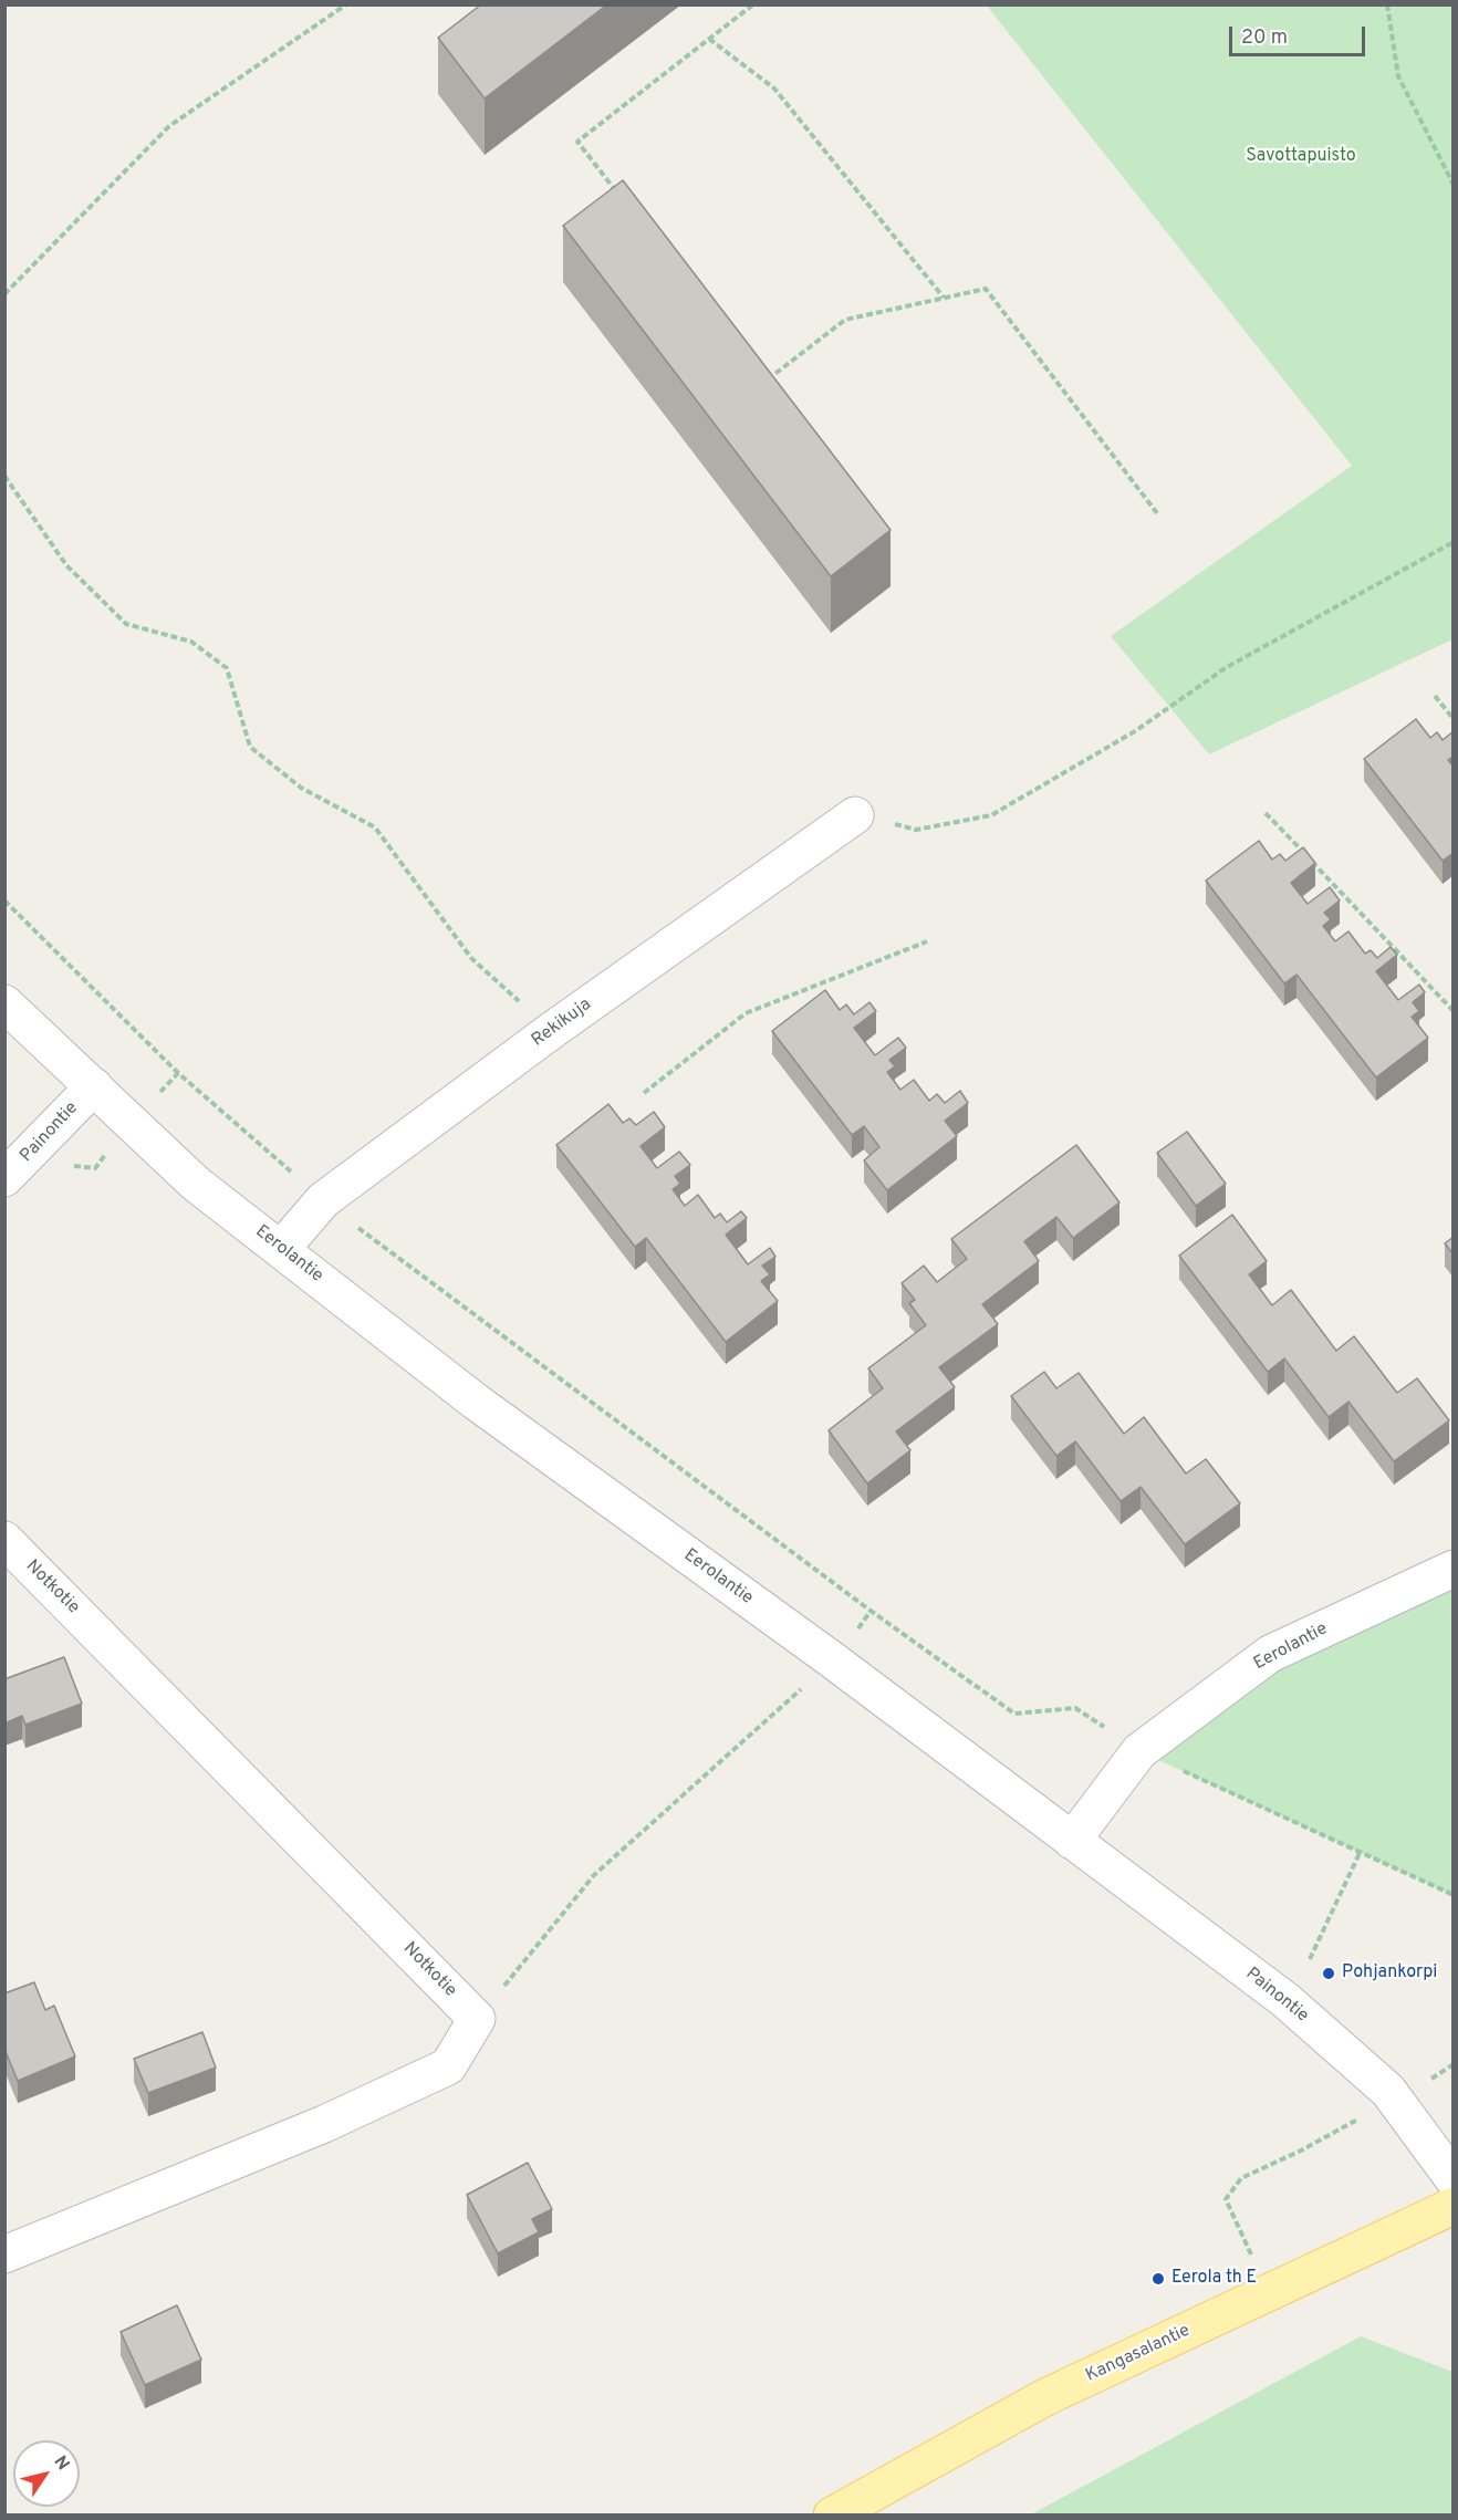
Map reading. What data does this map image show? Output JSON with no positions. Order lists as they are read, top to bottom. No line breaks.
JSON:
{"streets":{"main road":["Kangasalantie"],"street":["Rekikuja","Painontie","Eerolantie","Notkotie"]},"crossings":[["Rekikuja","Eerolantie"],["Painontie","Eerolantie"]],"parks":["Savottapuisto"],"places":["Pohjankorpi","Eerola th E"],"scale_bar":"20 m","north":"top right"}
